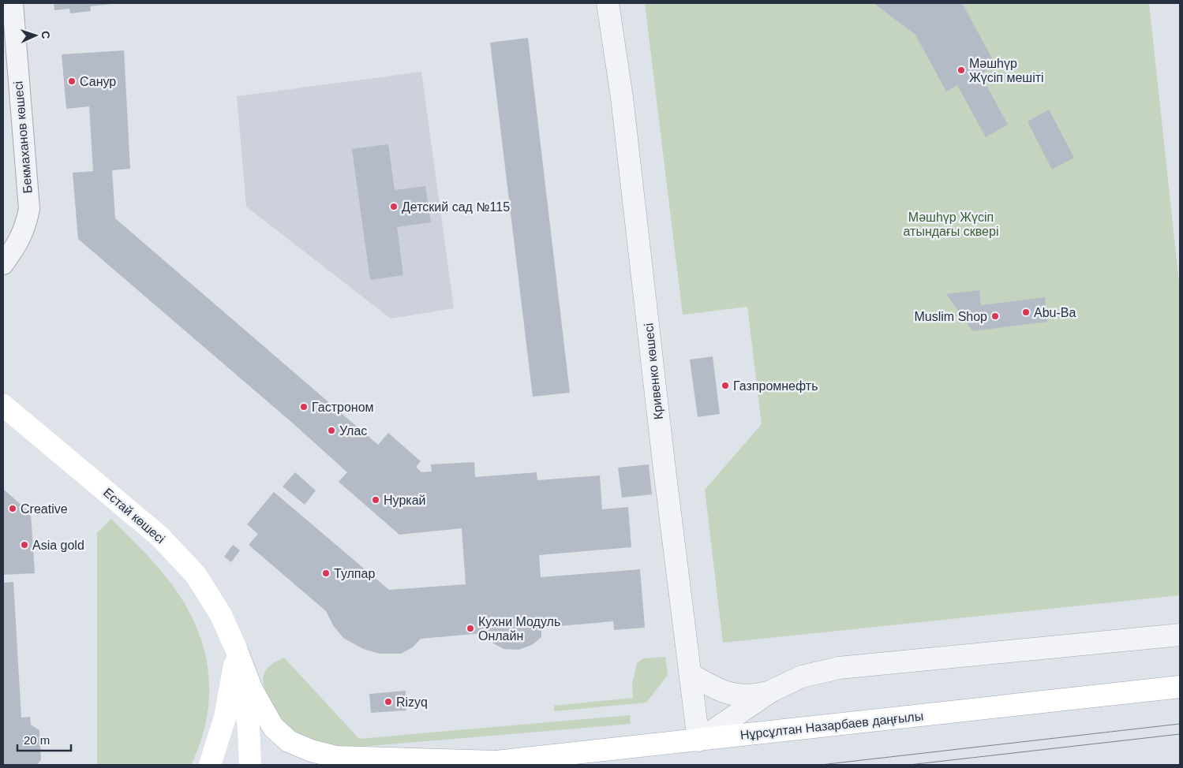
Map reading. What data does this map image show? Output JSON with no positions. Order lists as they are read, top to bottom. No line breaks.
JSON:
{"streets":{"main road":["Естай көшесі","Нұрсұлтан Назарбаев даңғылы"],"street":["Бекмаханов көшесі","Кривенко көшесі"]},"crossings":[["Кривенко көшесі","Нұрсұлтан Назарбаев даңғылы"],["Естай көшесі","Нұрсұлтан Назарбаев даңғылы"]],"parks":["Мәшһүр Жүсіп атындағы сквері"],"places":["Мәшһүр Жүсіп мешіті","Санур","Детский сад №115","Abu-Ba","Muslim Shop","Газпромнефть","Гастроном","Улас","Нуркай","Creative","Asia gold","Тулпар","Кухни Модуль Онлайн","Rizyq"],"scale_bar":"20 m","north":"right"}
